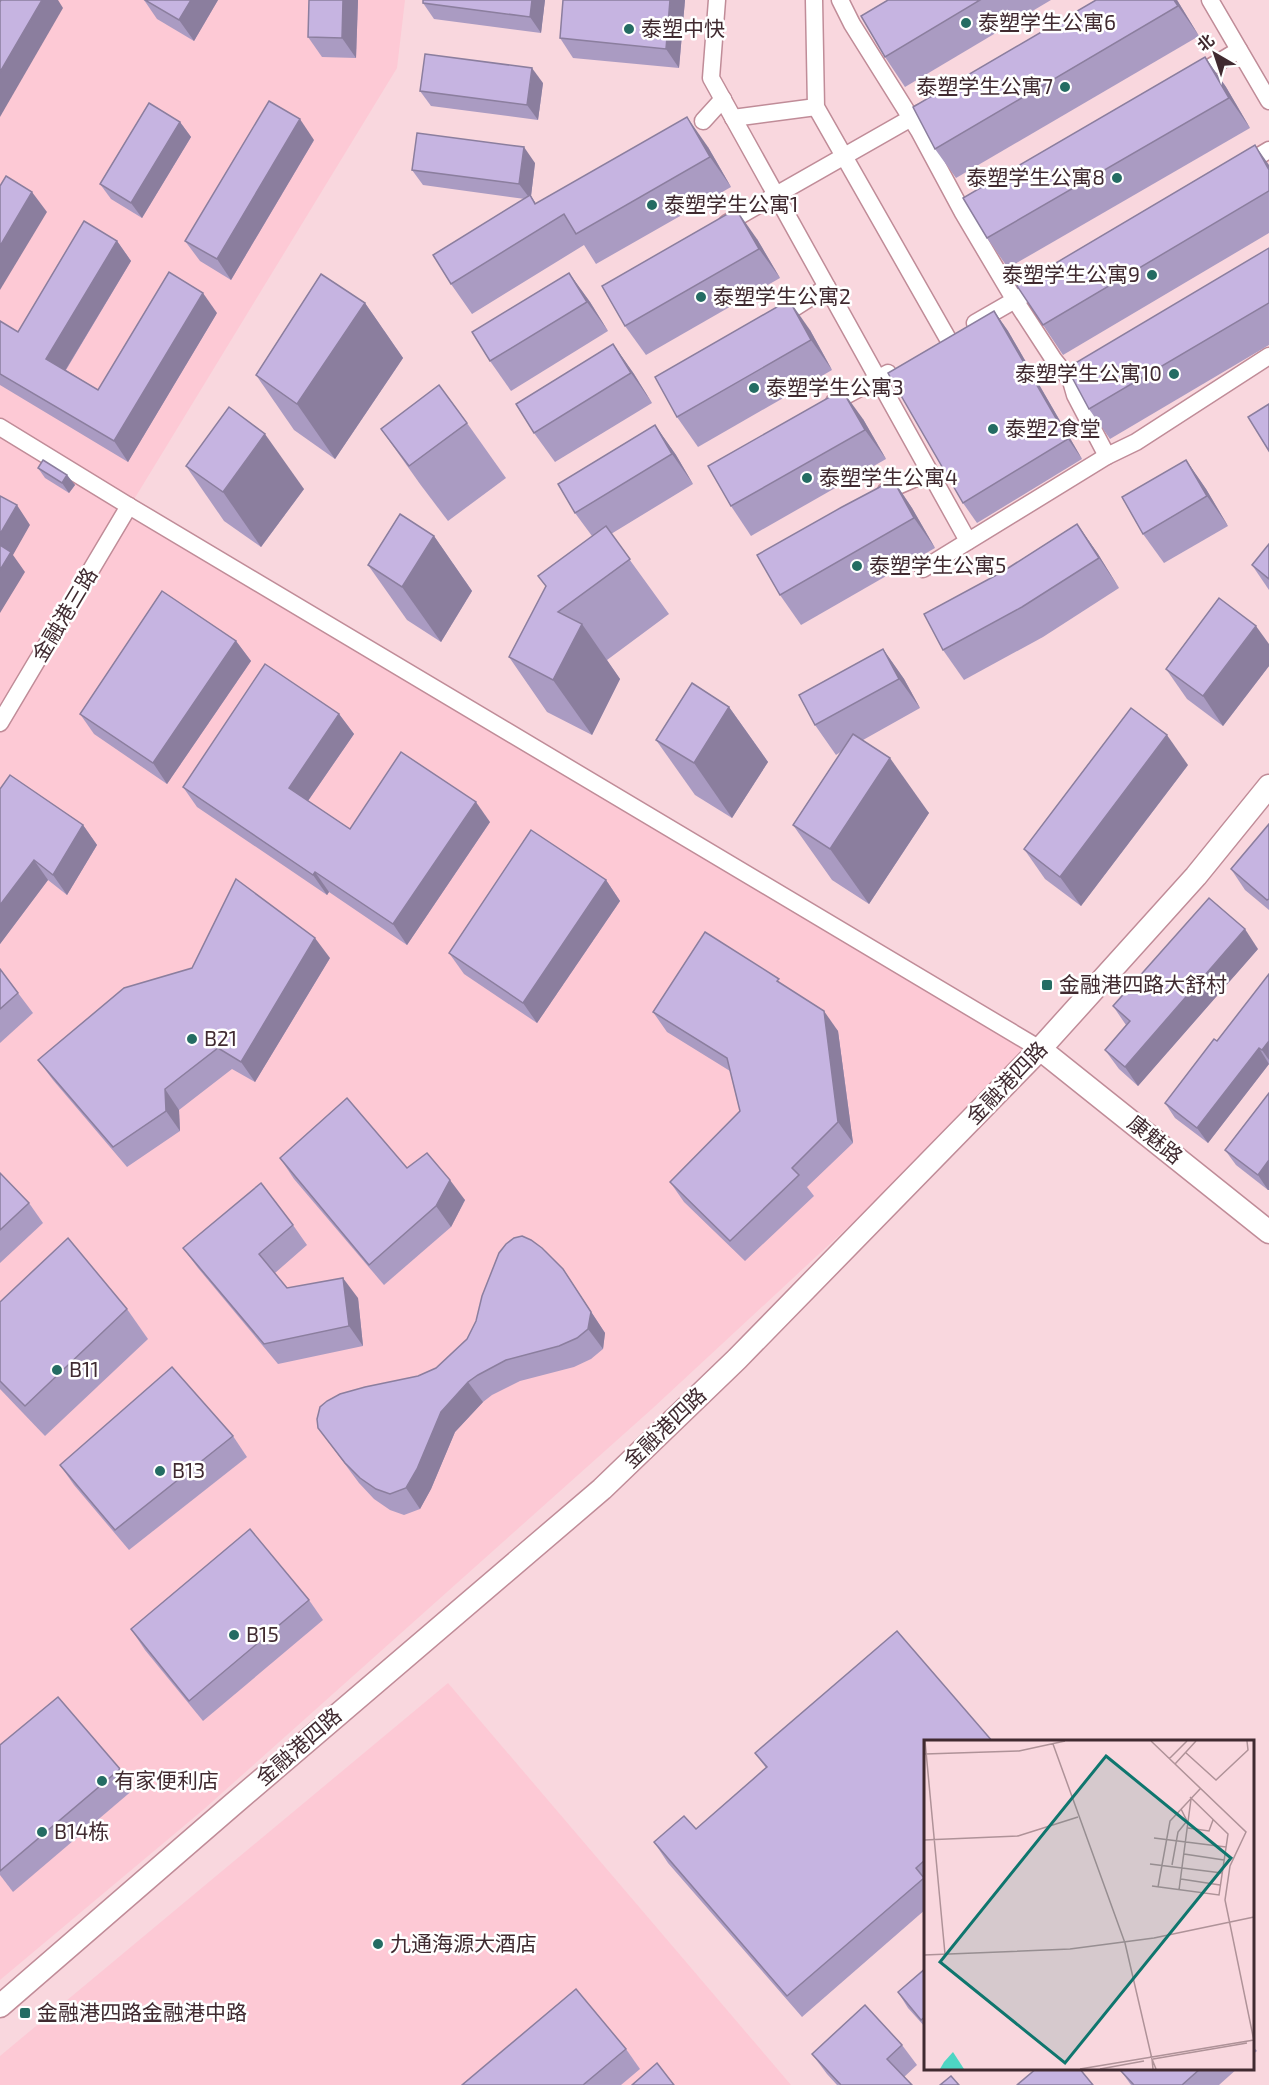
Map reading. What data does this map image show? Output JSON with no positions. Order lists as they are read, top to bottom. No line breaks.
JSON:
{"streets":{"street":["金融港三路","金融港四路","康魅路"]},"crossings":[["金融港四路","康魅路"]],"places":{"other":["泰塑学生公寓6","泰塑中快","泰塑学生公寓7","泰塑学生公寓8","泰塑学生公寓1","泰塑学生公寓9","泰塑学生公寓2","泰塑学生公寓10","泰塑学生公寓3","泰塑2食堂","泰塑学生公寓4","泰塑学生公寓5","B21","B11","B13","B15","有家便利店","B14栋","九通海源大酒店"],"transit":["金融港四路大舒村","金融港四路金融港中路"]},"north":"top left"}
